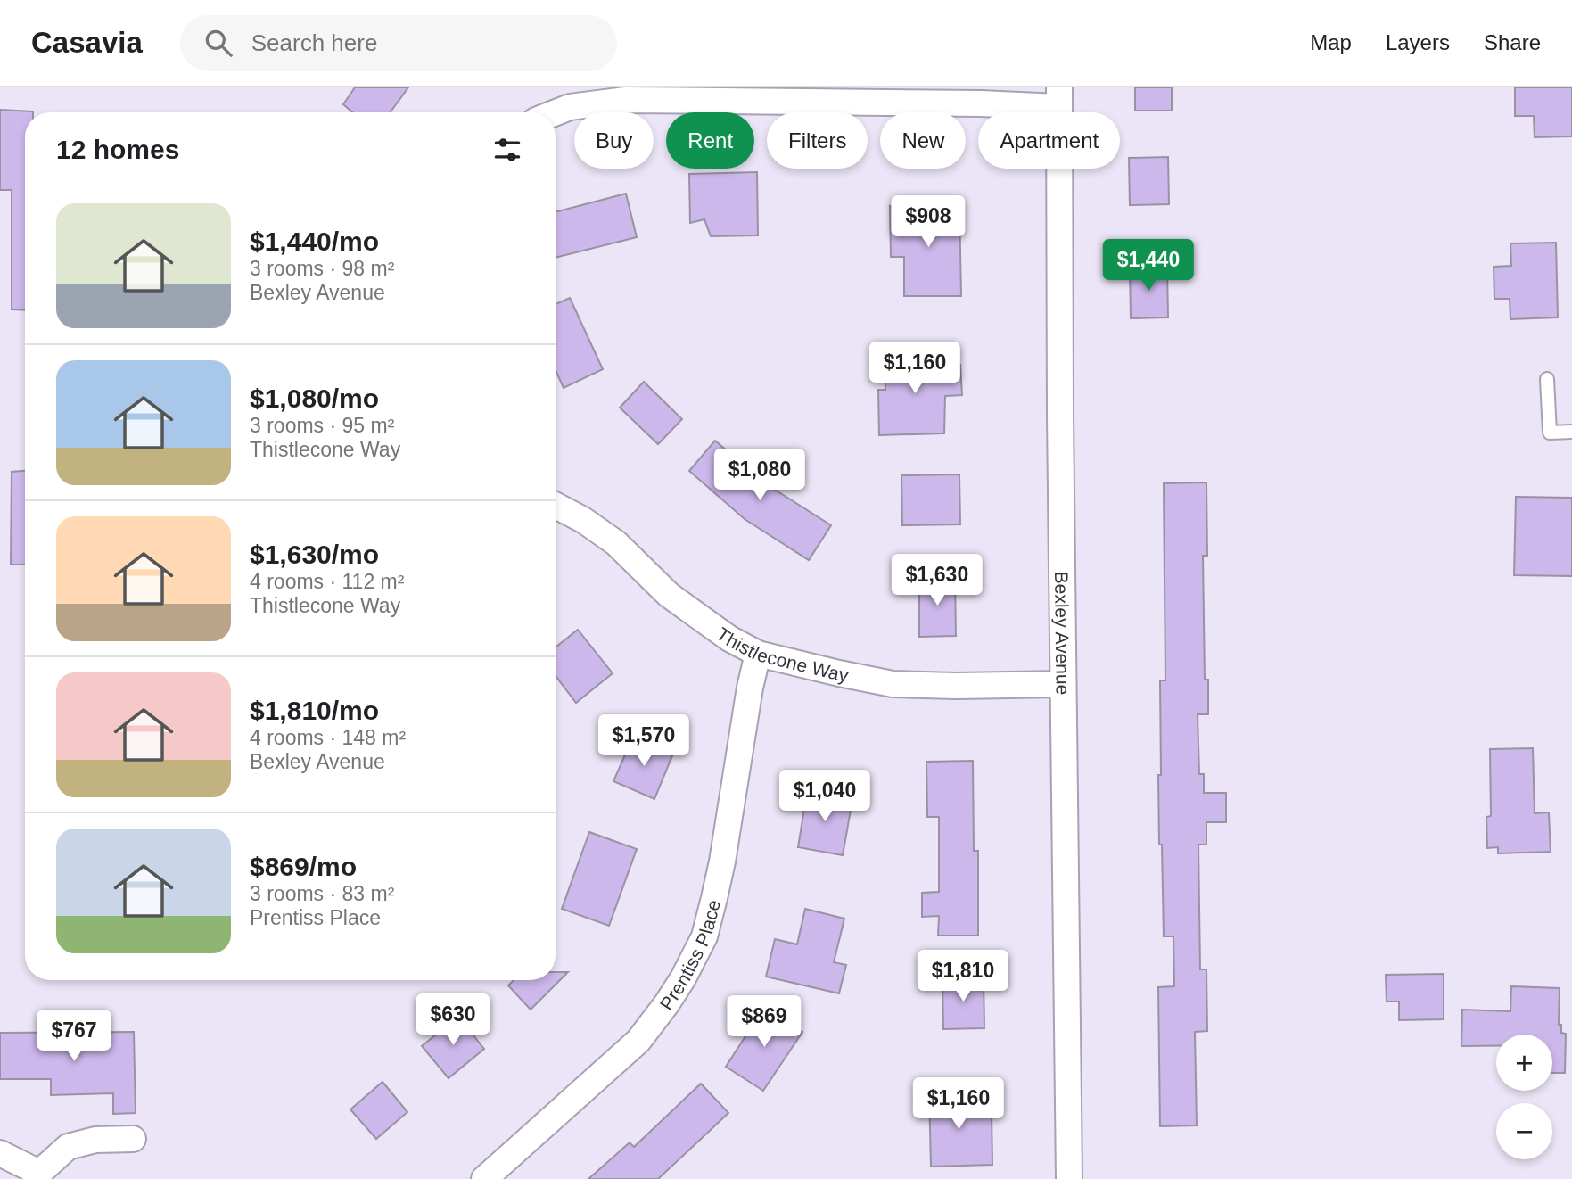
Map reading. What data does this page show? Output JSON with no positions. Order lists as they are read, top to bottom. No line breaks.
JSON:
{"streets":{"street":["Bexley Avenue","Thistlecone Way","Prentiss Place"]},"crossings":[["Bexley Avenue","Thistlecone Way"],["Thistlecone Way","Prentiss Place"]],"page":{"header":"Casavia","search":"Search here","nav":["Map","Layers","Share"],"chip":["Buy","Rent","Filters","New","Apartment"],"heading":"12 homes","list":[{"name":"$1,440/mo","note":"3 rooms · 98 m² · Bexley Avenue"},{"name":"$1,080/mo","note":"3 rooms · 95 m² · Thistlecone Way"},{"name":"$1,630/mo","note":"4 rooms · 112 m² · Thistlecone Way"},{"name":"$1,810/mo","note":"4 rooms · 148 m² · Bexley Avenue"},{"name":"$869/mo","note":"3 rooms · 83 m² · Prentiss Place"}],"price":["$908","$1,440","$1,160","$1,080","$1,630","$1,570","$1,040","$1,810","$630","$869","$767","$1,160"],"map_buttons":["+","−"]}}
